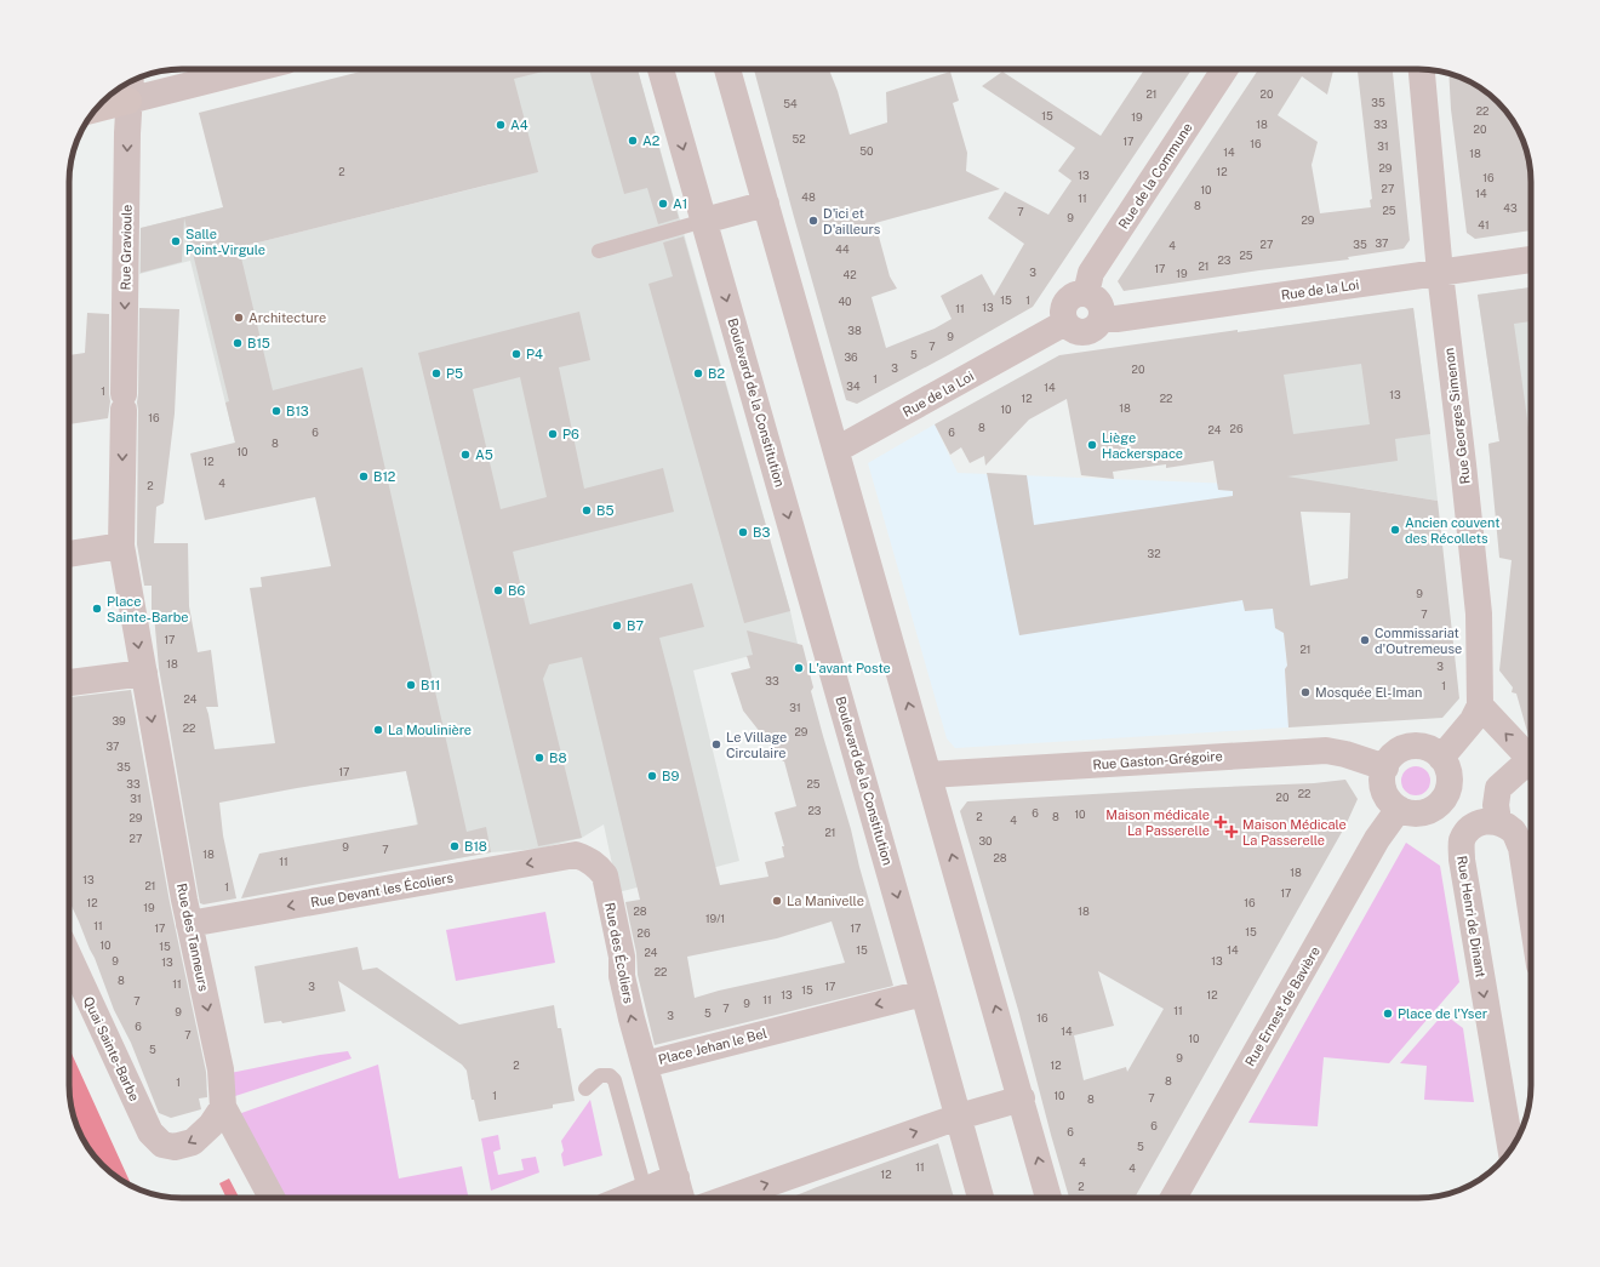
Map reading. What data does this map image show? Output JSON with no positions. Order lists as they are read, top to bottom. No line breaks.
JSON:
{"streets":{"street":["Rue de la Commune","Rue Gravioule","Rue de la Loi","Boulevard de la Constitution","Rue Georges Simenon","Rue Gaston-Grégoire","Rue Devant les Écoliers","Rue Henri de Dinant","Rue des Tanneurs","Rue des Écoliers","Rue Ernest de Bavière","Place Jehan le Bel","Quai Sainte-Barbe"]},"crossings":[["Rue de la Commune","Rue de la Loi"],["Rue de la Loi","Rue Georges Simenon"],["Boulevard de la Constitution","Place Jehan le Bel"],["Rue Gaston-Grégoire","Rue Ernest de Bavière"],["Rue Devant les Écoliers","Rue des Tanneurs"],["Rue Devant les Écoliers","Rue des Écoliers"],["Rue des Tanneurs","Quai Sainte-Barbe"],["Rue des Écoliers","Place Jehan le Bel"]],"one_way":["Rue Gravioule","Rue Devant les Écoliers","Rue Henri de Dinant","Rue des Tanneurs","Rue des Écoliers"],"places":{"other":["A4","A2","A1","D'ici et D'ailleurs","Salle Point-Virgule","Architecture","B15","P4","P5","B2","B13","P6","Liège Hackerspace","A5","B12","B5","Ancien couvent des Récollets","B3","B6","Place Sainte-Barbe","B7","Commissariat d'Outremeuse","L'avant Poste","B11","Mosquée El-Iman","La Moulinière","Le Village Circulaire","B8","B9","B18","La Manivelle","Place de l'Yser"],"health":["Maison médicale La Passerelle","Maison Médicale La Passerelle"]},"house_numbers":["21","20","35","54","22","15","19","18","33","20","52","17","16","31","50","14","18","29","2","12","13","16","27","10","14","48","11","8","43","25","7","9","29","41","37","27","35","4","44","25","23","21","17","3","19","42","15","1","40","13","11","38","9","7","5","36","3","20","1","34","14","1","13","12","22","18","10","16","8","26","24","6","6","8","10","12","4","2","32","9","7","17","21","18","3","33","1","24","31","39","22","29","37","35","17","33","25","22","20","31","23","6","10","2","8","29","4","21","27","30","9","7","18","28","11","18","13","21","1","17","12","16","19","28","18","19/1","11","17","17","15","26","10","15","15","14","24","9","13","13","22","8","11","3","17","15","13","12","11","7","9","7","11","9","5","3","16","6","14","7","10","5","9","2","12","8","1","1","10","7","8","6","6","5","4","11","4","12","2"]}
